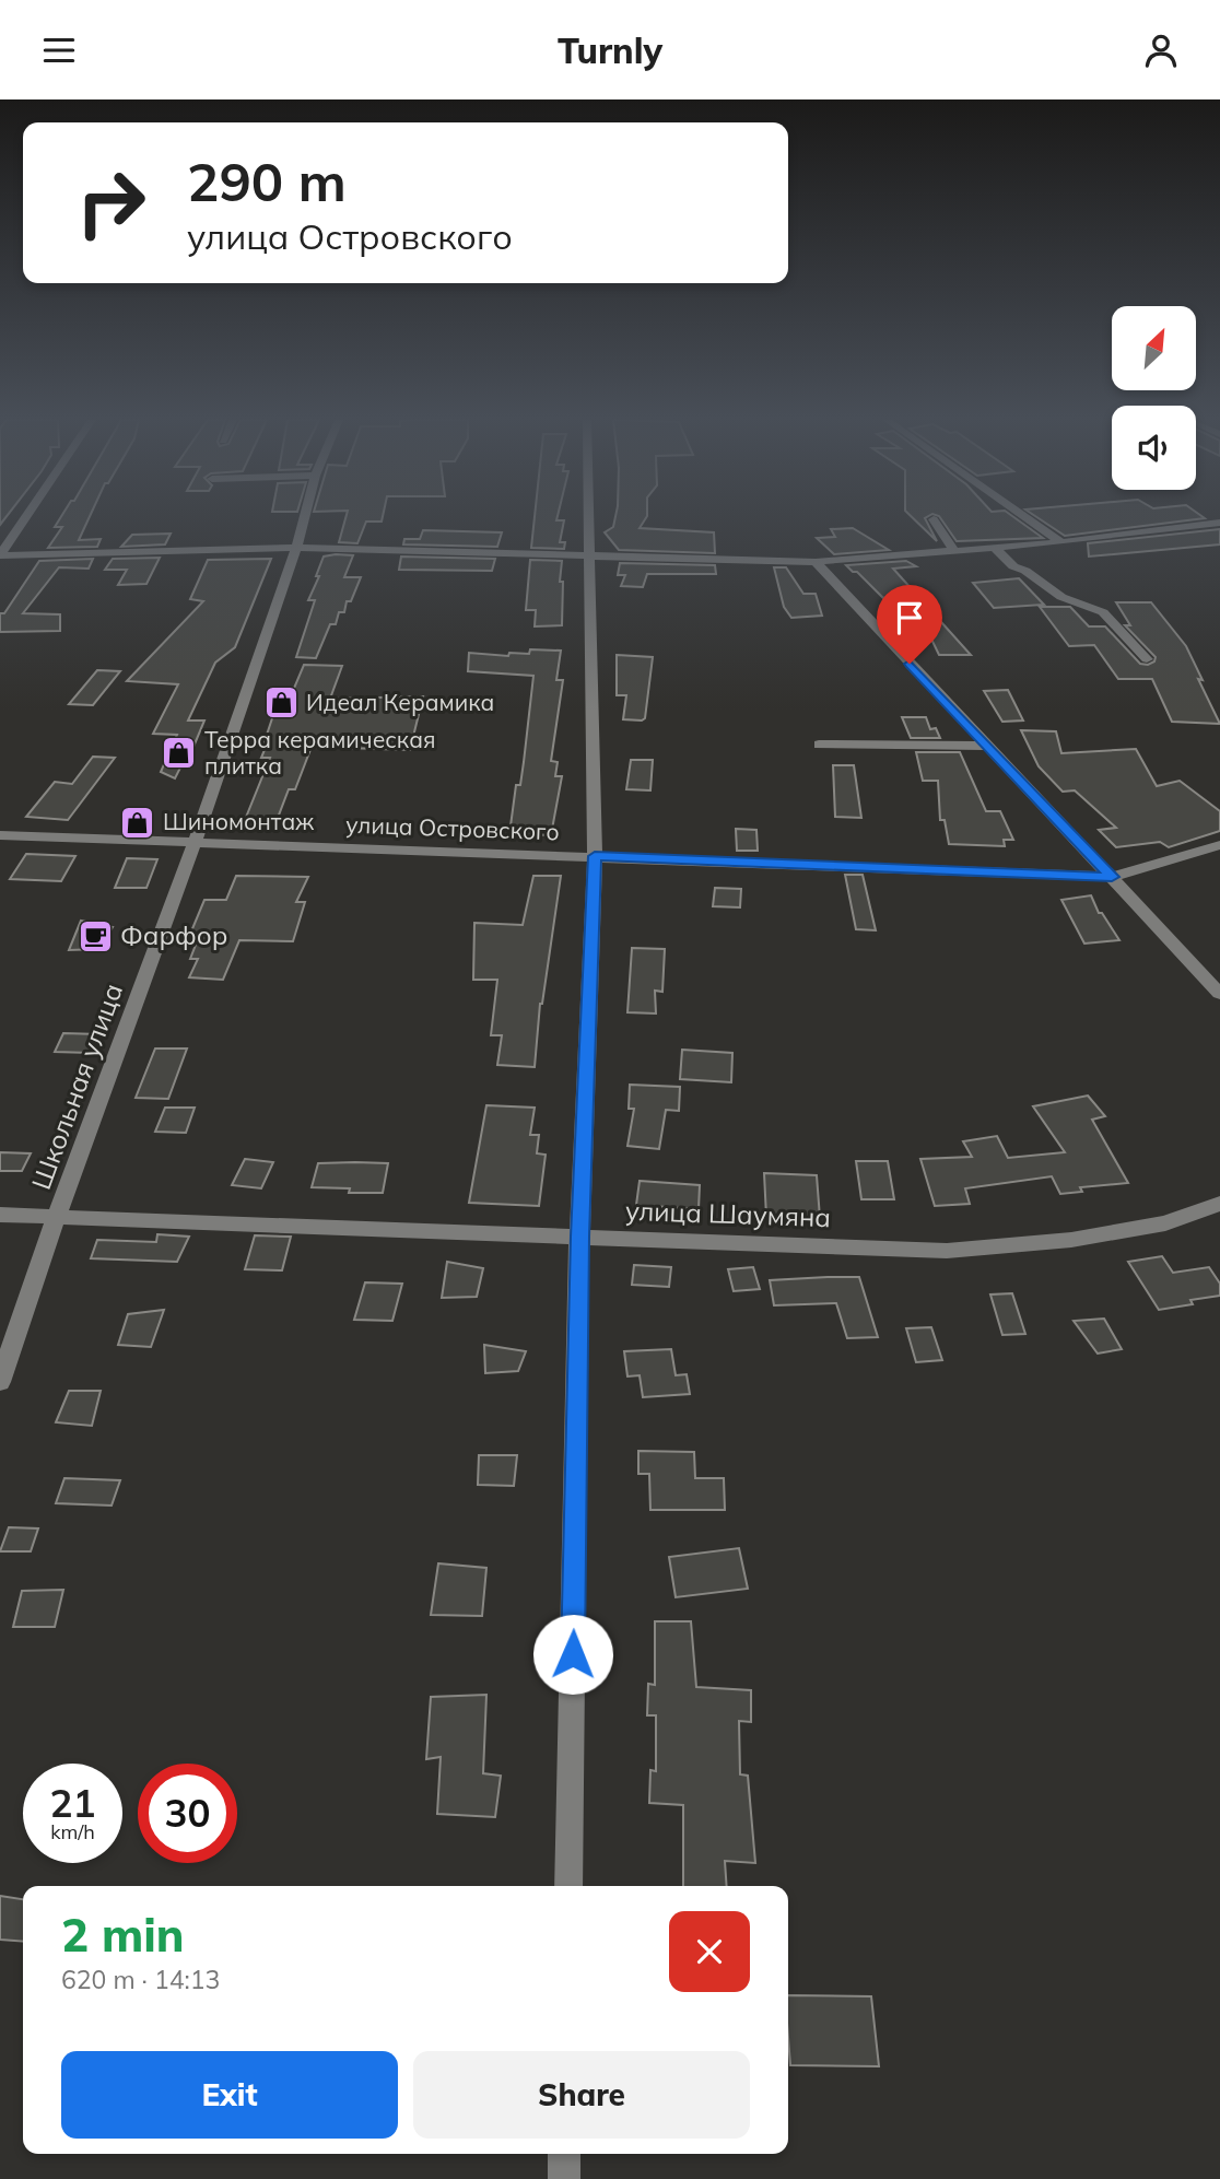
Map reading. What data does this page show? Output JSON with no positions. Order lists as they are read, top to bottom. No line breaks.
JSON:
{"streets":{"street":["улица Островского","Школьная улица","улица Шаумяна"]},"crossings":[["улица Островского","Школьная улица"],["Школьная улица","улица Шаумяна"]],"places":{"shop":["Идеал Керамика","Терра керамическая плитка","Шиномонтаж"],"cafe":["Фарфор"]},"north":"top right","page":{"header":"Turnly","turn":["290 m","улица Островского"],"speed":"21 km/h","limit":"30","heading":["2 min","620 m · 14:13"],"buttons":["Exit","Share"]}}
